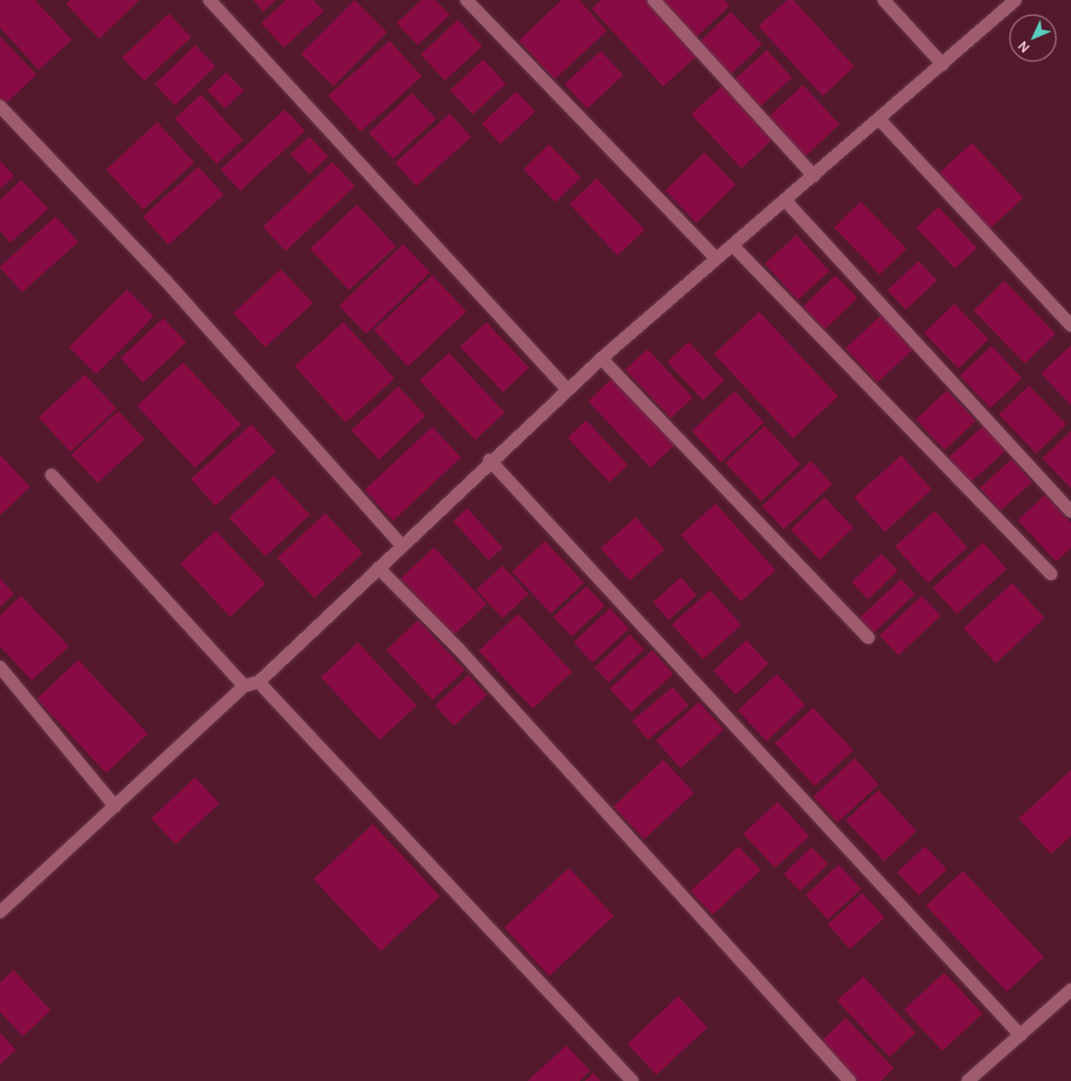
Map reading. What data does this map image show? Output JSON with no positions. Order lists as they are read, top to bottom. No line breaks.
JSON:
{"north":"bottom left"}
